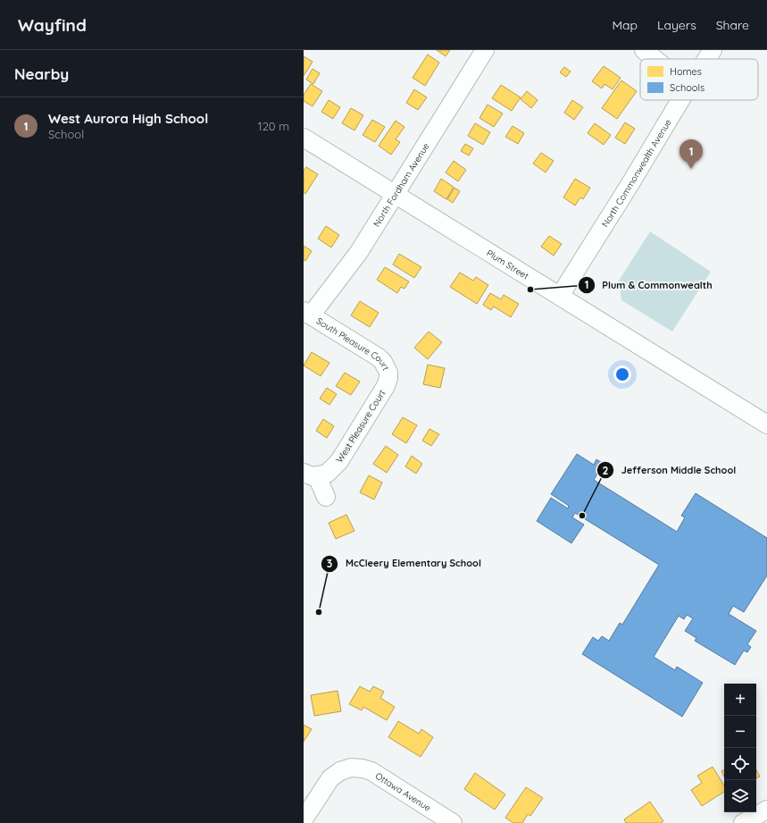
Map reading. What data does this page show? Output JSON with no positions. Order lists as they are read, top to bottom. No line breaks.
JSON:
{"streets":{"street":["North Commonwealth Avenue","North Fordham Avenue","Plum Street","South Pleasure Court","West Pleasure Court","Ottawa Avenue"]},"crossings":[["North Commonwealth Avenue","Plum Street"],["North Fordham Avenue","Plum Street"],["North Fordham Avenue","South Pleasure Court"],["South Pleasure Court","West Pleasure Court"]],"places":["Plum & Commonwealth","Jefferson Middle School","McCleery Elementary School"],"legend":["Homes","Schools"],"page":{"header":"Wayfind","nav":["Map","Layers","Share"],"heading":"Nearby","list":[{"mark":"1","name":"West Aurora High School","note":"School","value":"120 m"}],"pins":"1","map_buttons":["+","−"]}}
